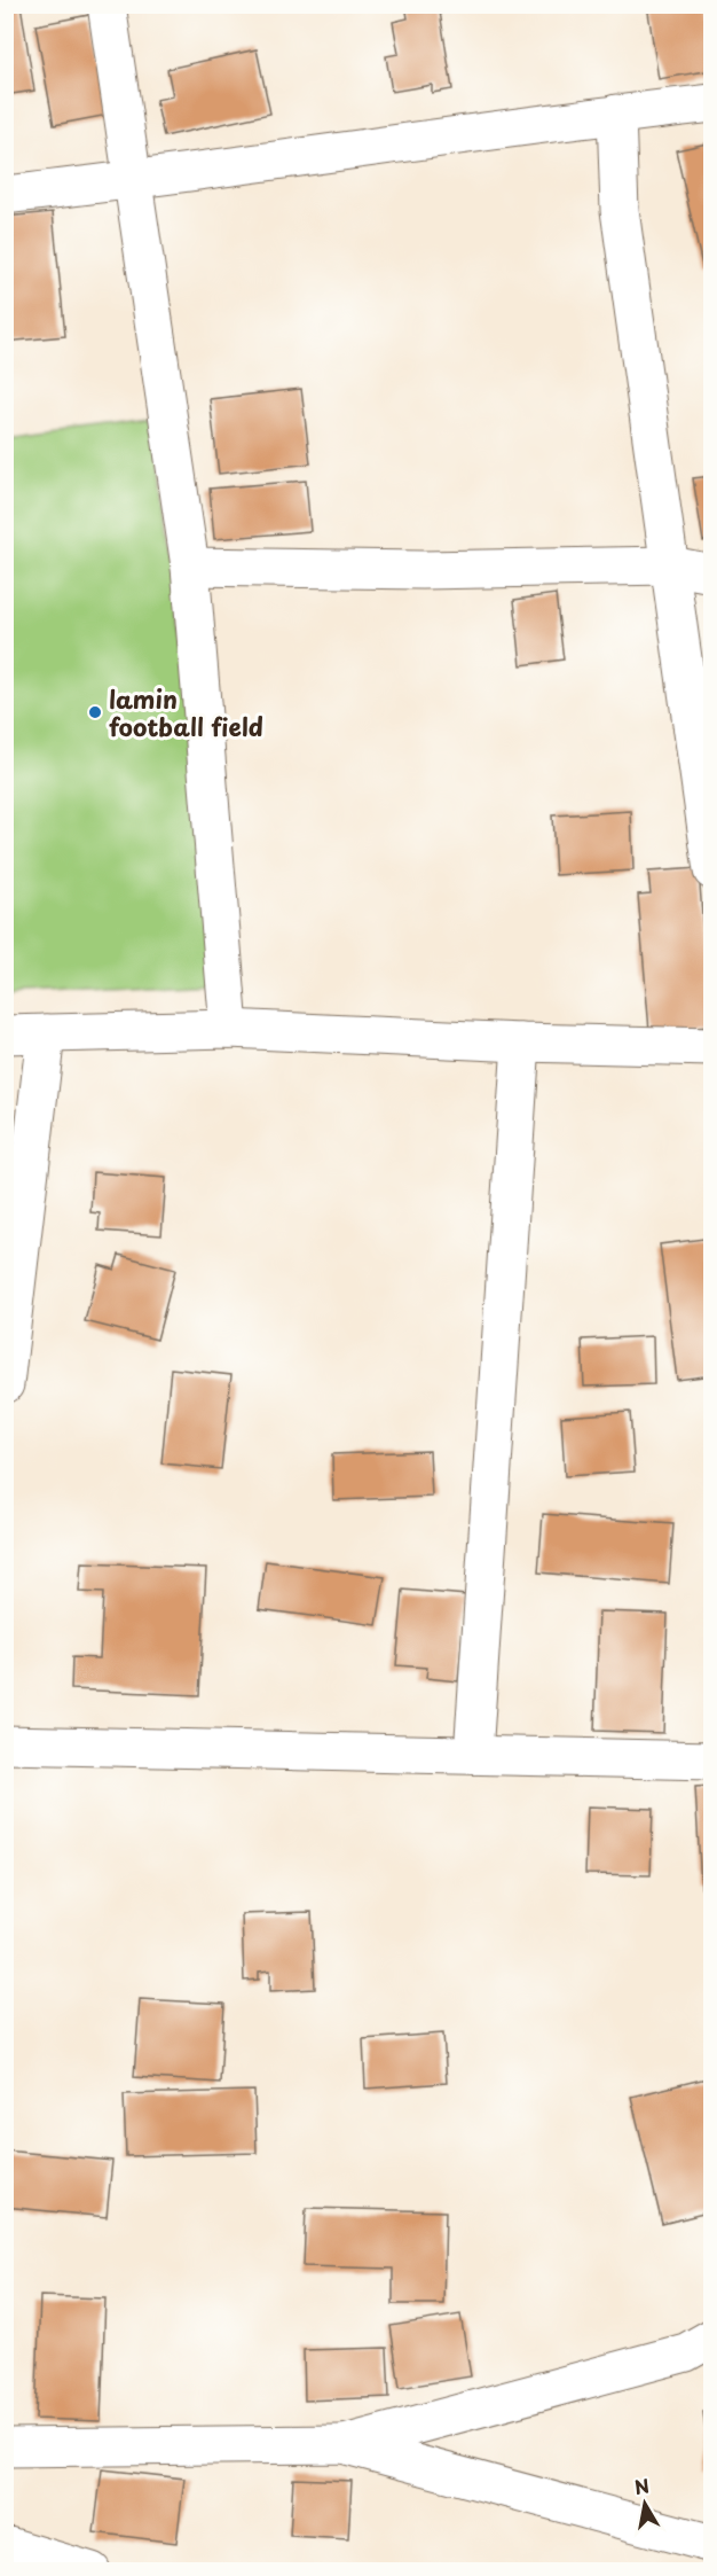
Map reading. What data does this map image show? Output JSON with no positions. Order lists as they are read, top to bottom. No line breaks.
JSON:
{"places":["lamin football field"],"north":"top"}
